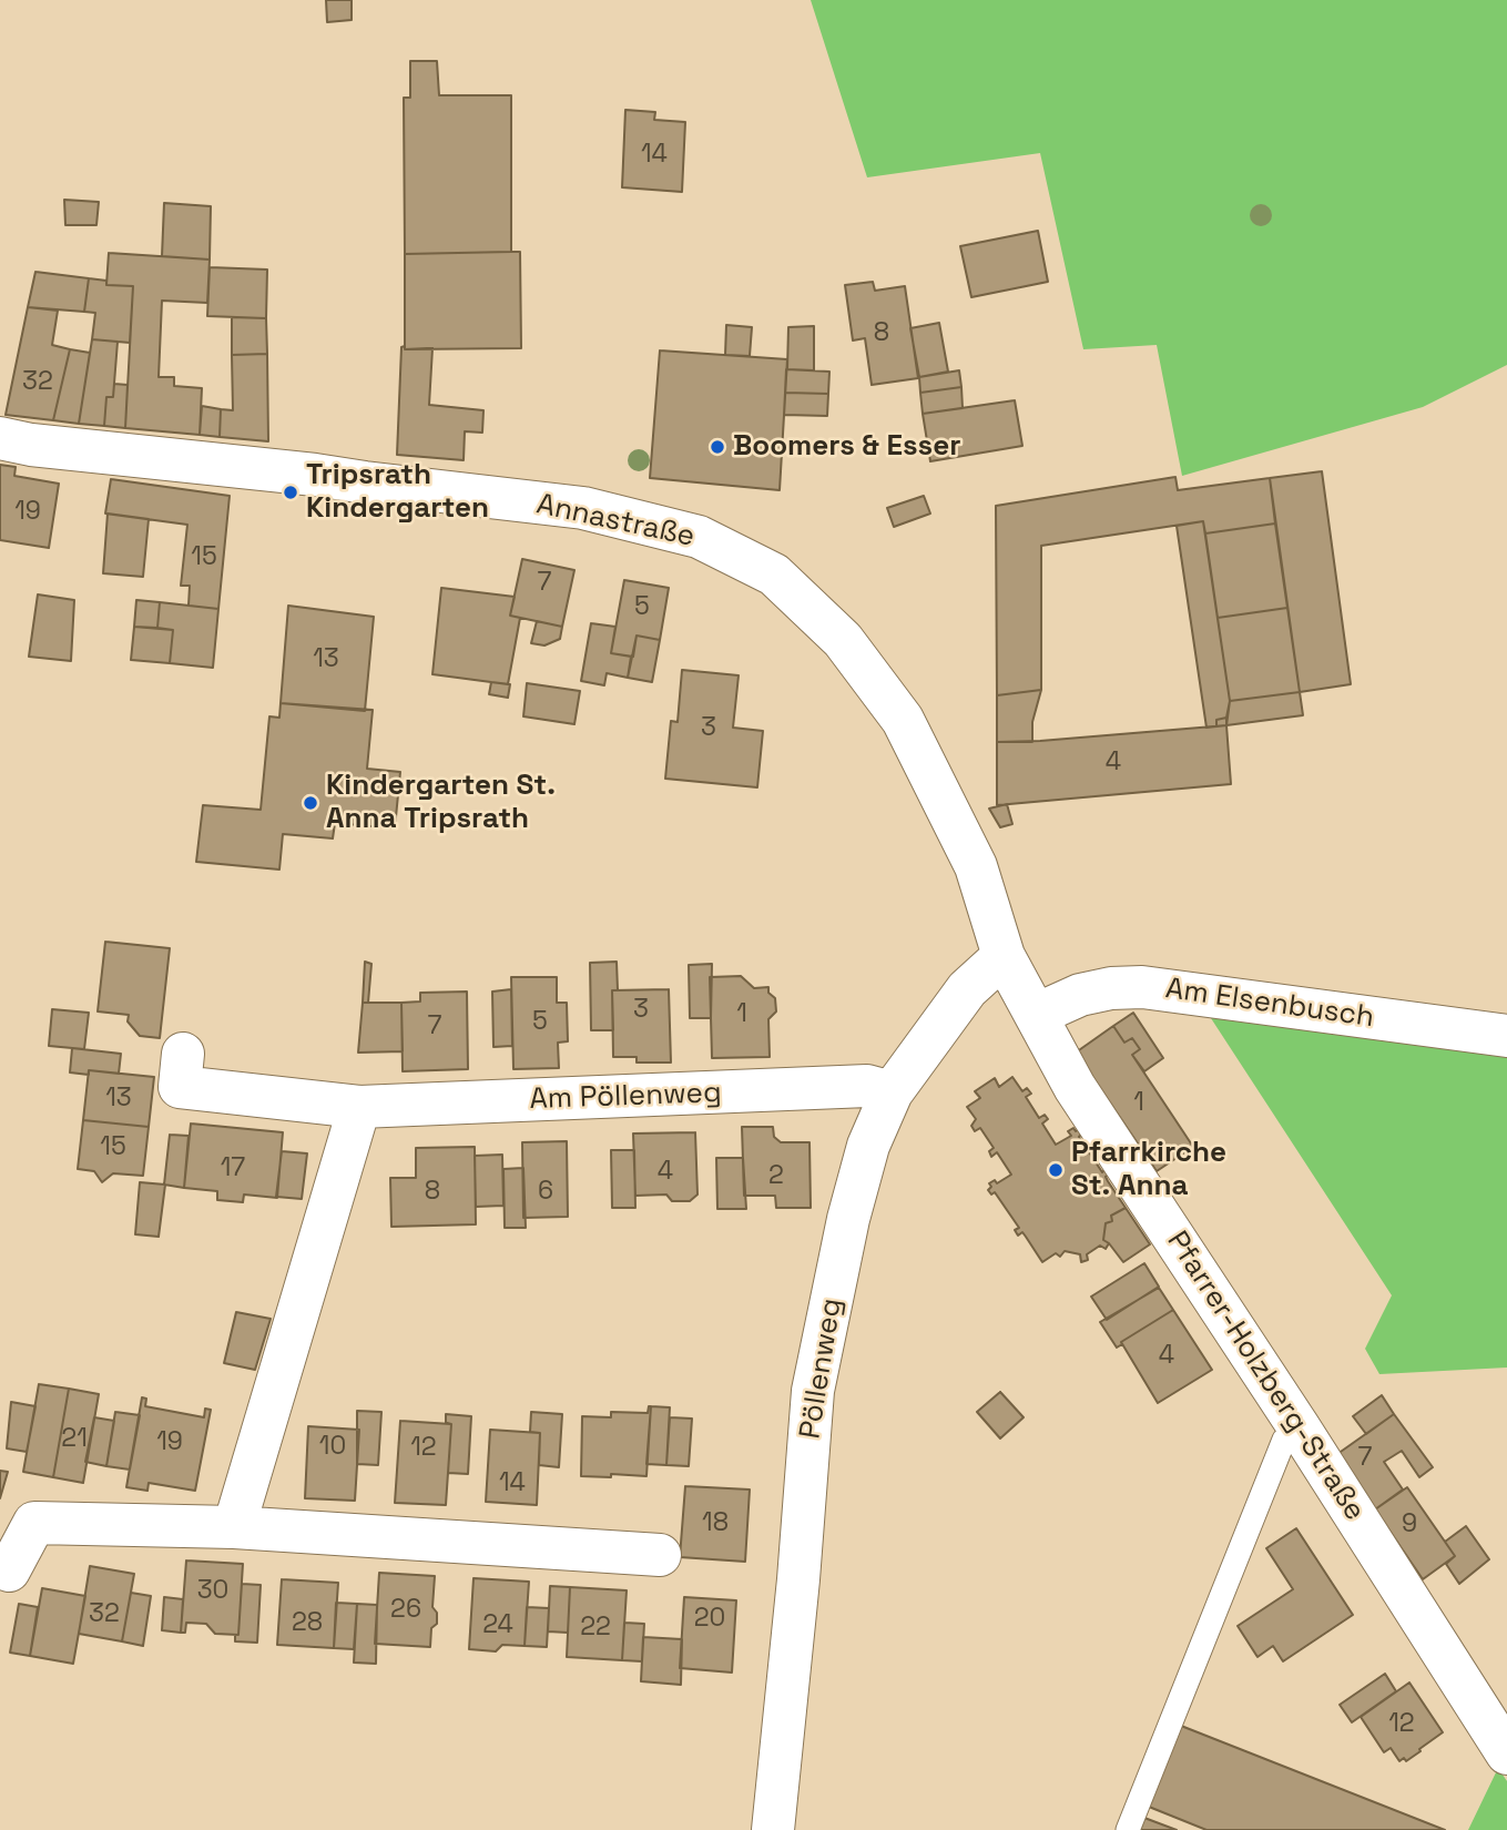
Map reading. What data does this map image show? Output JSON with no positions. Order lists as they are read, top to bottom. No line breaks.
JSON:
{"streets":{"street":["Annastraße","Am Elsenbusch","Am Pöllenweg","Pöllenweg","Pfarrer-Holzberg-Straße"]},"crossings":[["Annastraße","Pöllenweg"],["Annastraße","Pfarrer-Holzberg-Straße"],["Am Elsenbusch","Pfarrer-Holzberg-Straße"],["Am Pöllenweg","Pöllenweg"],["Pöllenweg","Pfarrer-Holzberg-Straße"]],"places":["Boomers & Esser","Tripsrath Kindergarten","Kindergarten St. Anna Tripsrath","Pfarrkirche St. Anna"],"house_numbers":["14","8","32","19","15","7","5","13","3","4","3","1","5","7","13","1","15","17","4","2","8","6","4","21","19","10","12","7","14","18","9","30","26","32","20","28","24","22","12"]}
